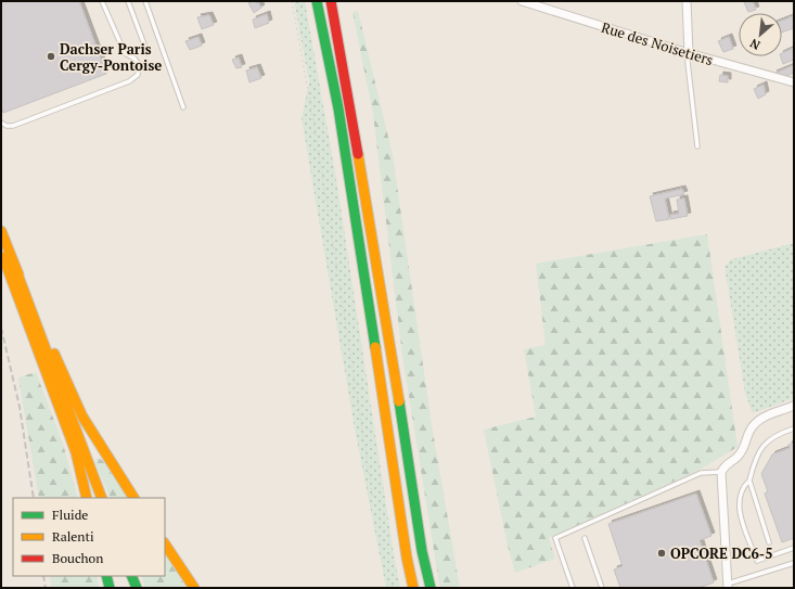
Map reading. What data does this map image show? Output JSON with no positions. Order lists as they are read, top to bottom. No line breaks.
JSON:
{"streets":{"street":["Rue des Noisetiers"]},"places":["Dachser Paris Cergy-Pontoise","OPCORE DC6-5"],"legend":["Fluide","Ralenti","Bouchon"],"north":"bottom left"}
